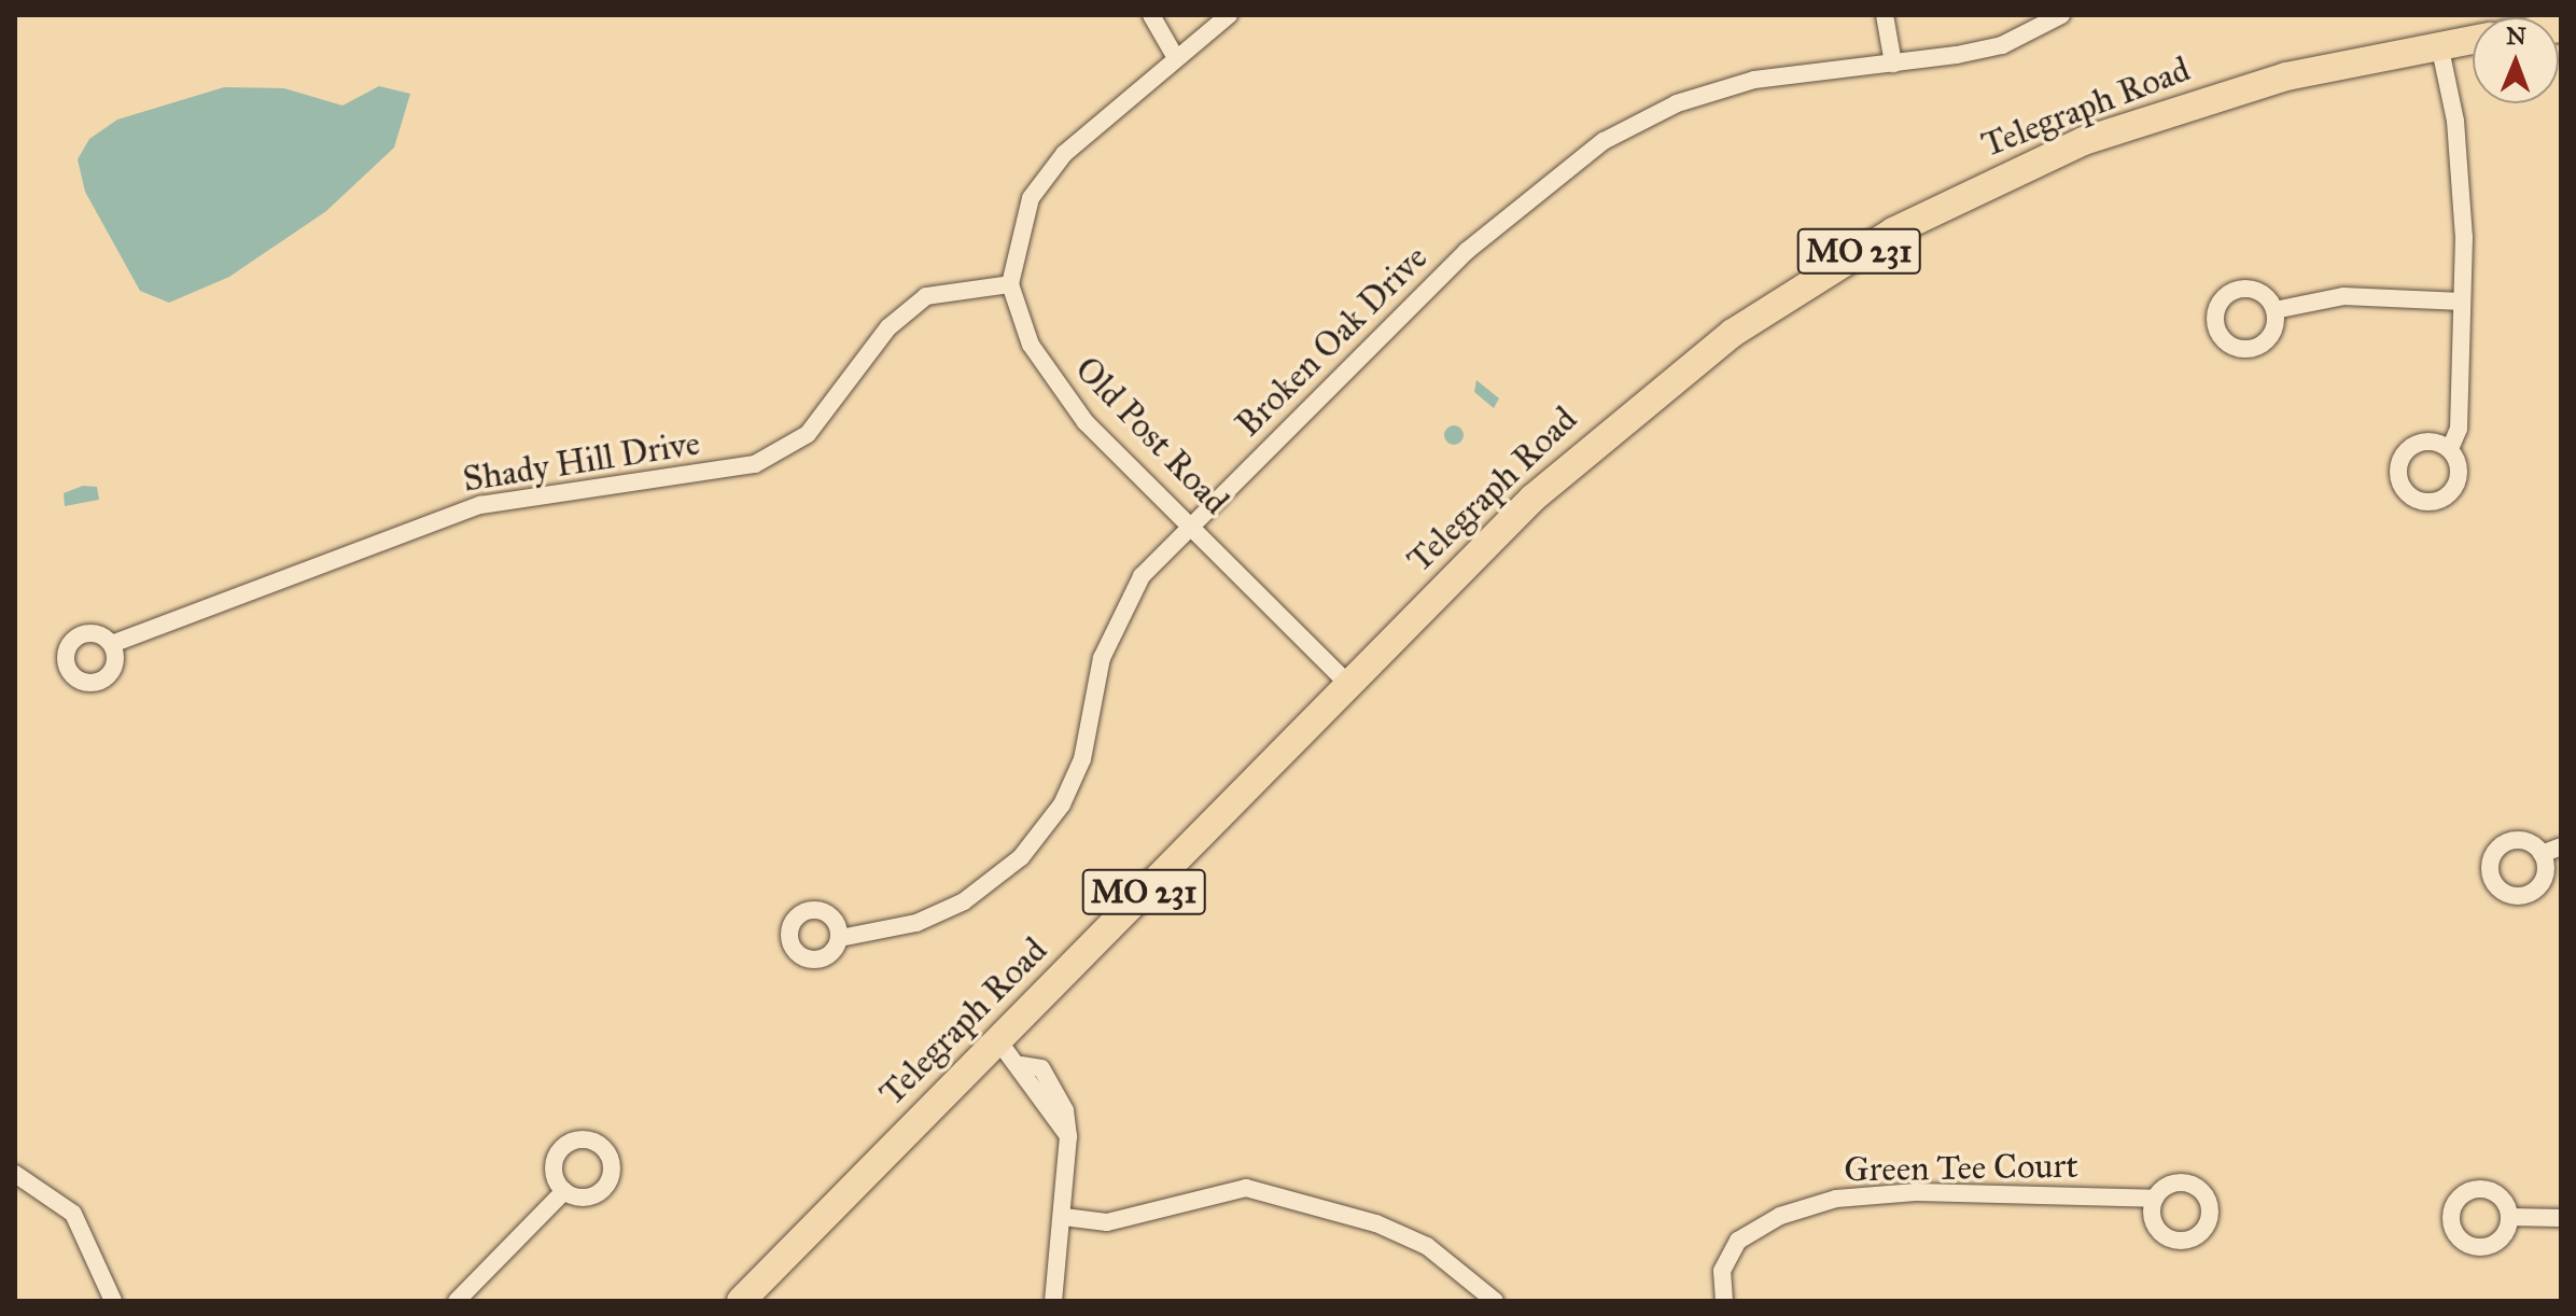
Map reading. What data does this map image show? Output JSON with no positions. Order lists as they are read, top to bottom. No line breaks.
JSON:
{"streets":{"main road":["Telegraph Road","MO 231"],"street":["Broken Oak Drive","Old Post Road","Shady Hill Drive","Green Tee Court"]},"crossings":[["Telegraph Road","Old Post Road"],["Broken Oak Drive","Old Post Road"],["Old Post Road","Shady Hill Drive"]],"north":"top"}
